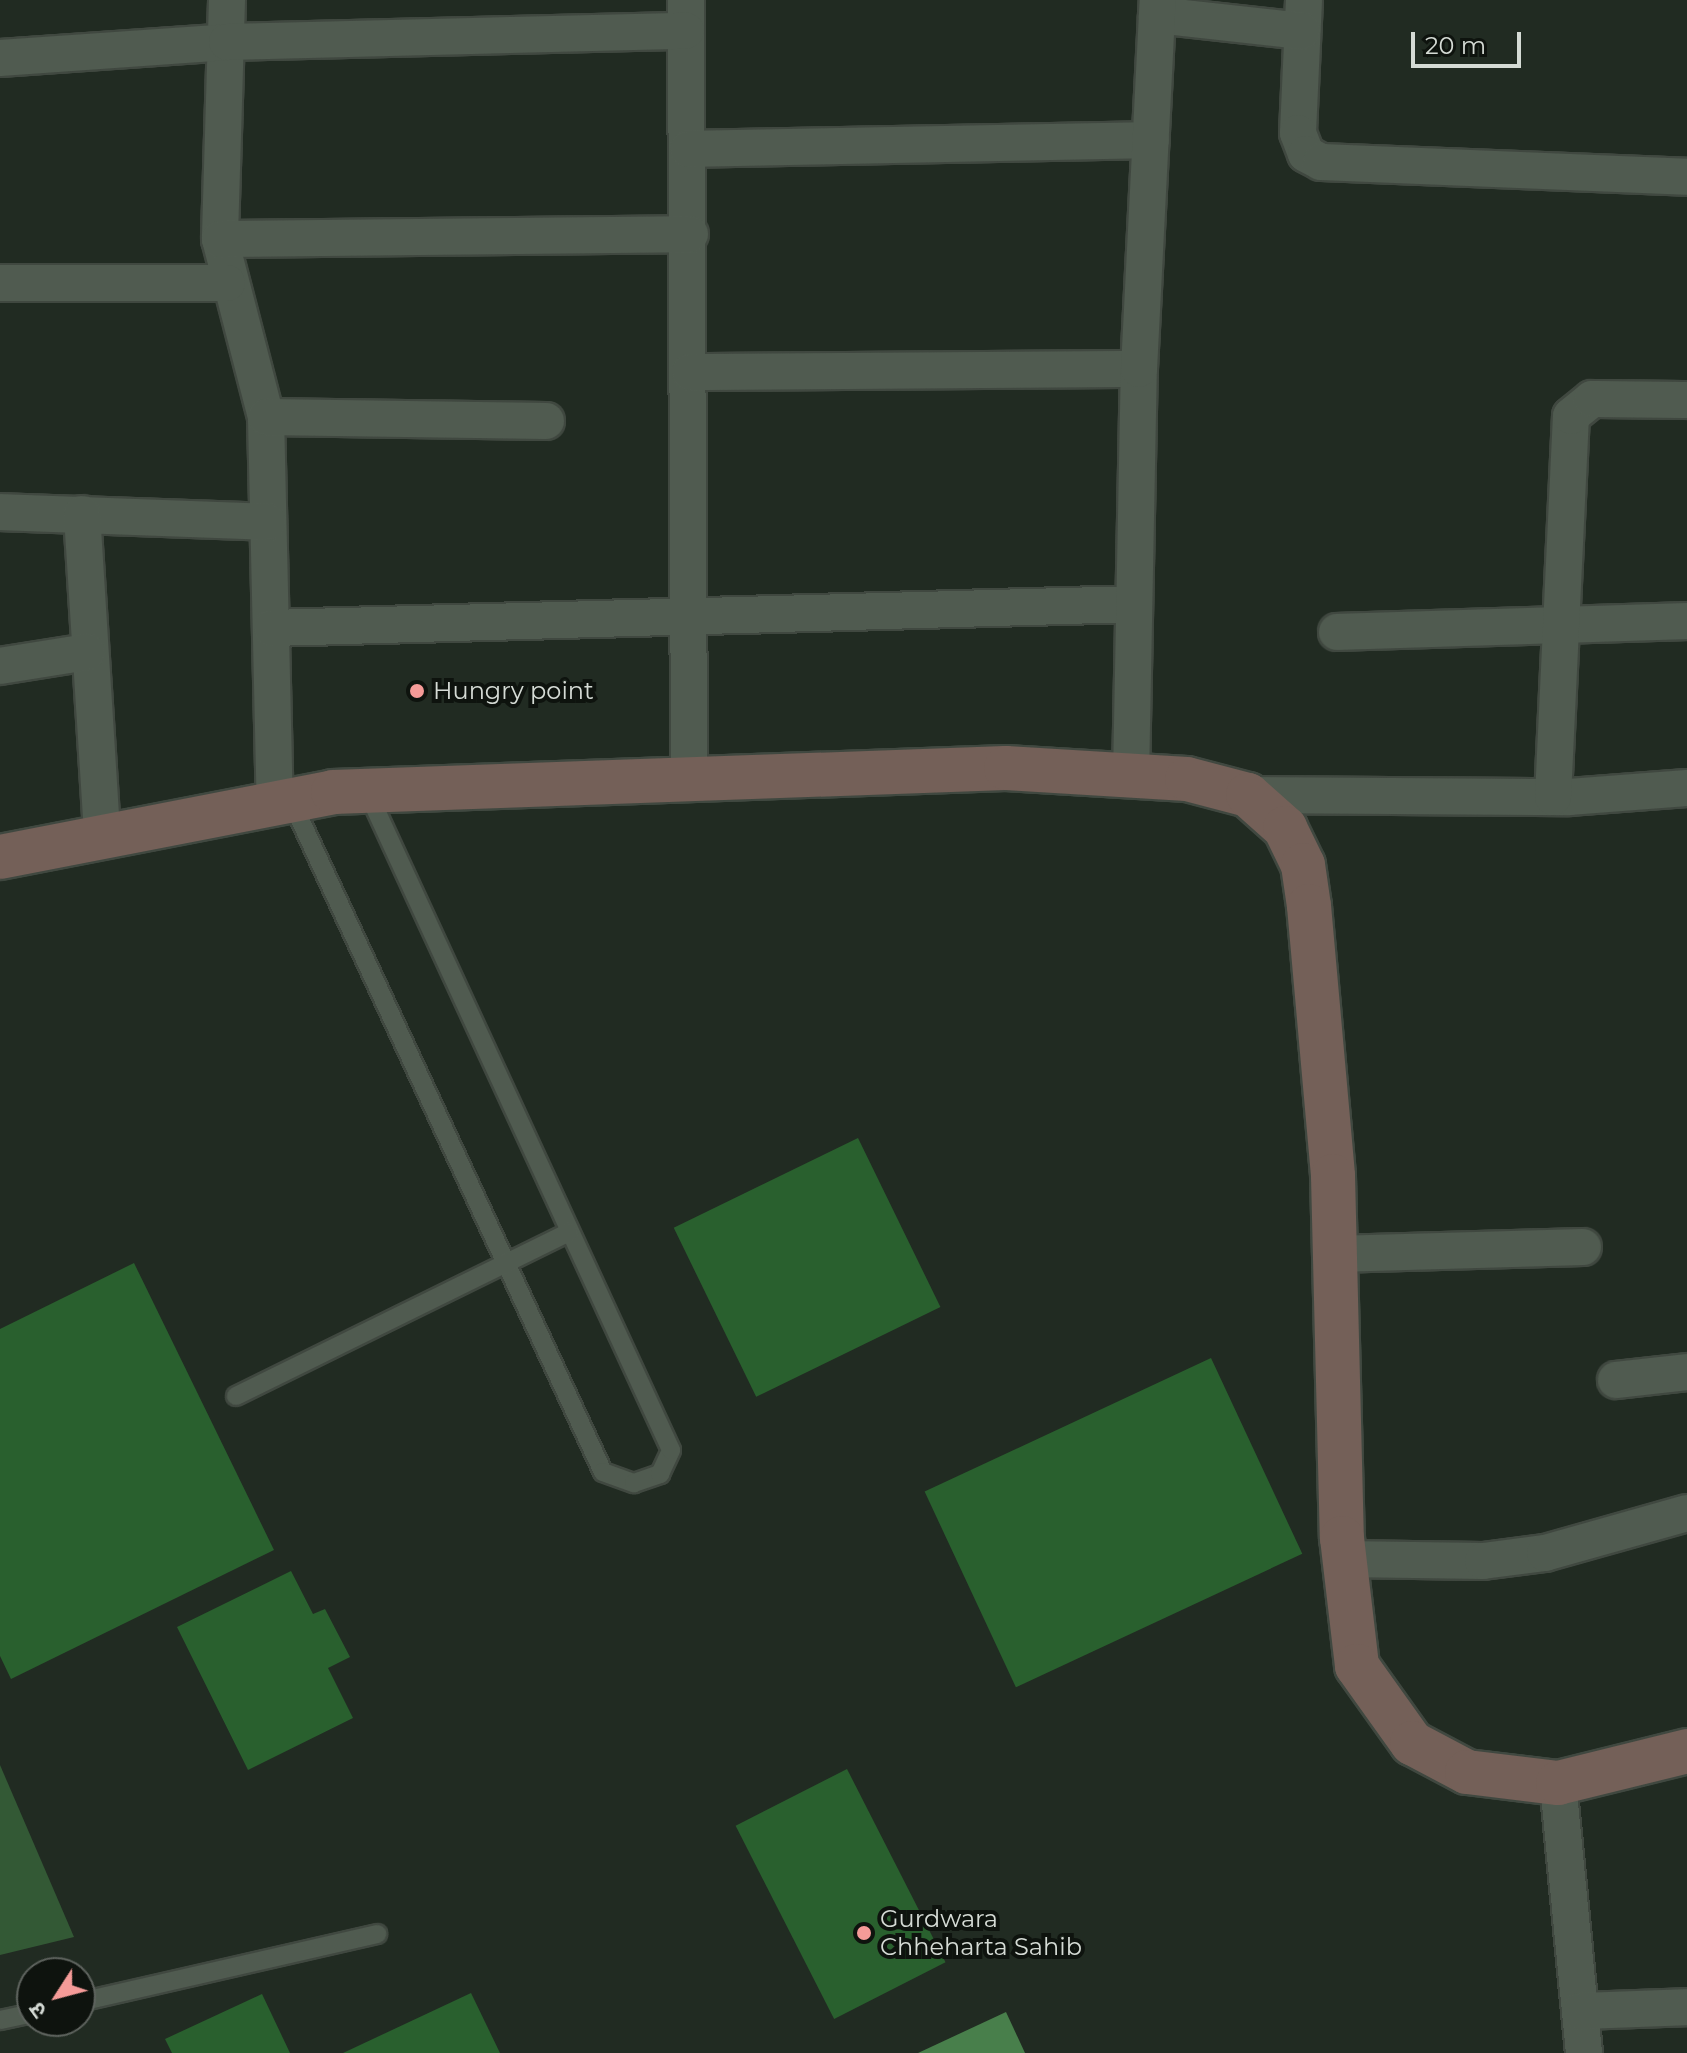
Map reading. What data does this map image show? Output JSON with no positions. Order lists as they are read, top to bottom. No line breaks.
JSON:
{"places":["Hungry point","Gurdwara Chheharta Sahib"],"scale_bar":"20 m","north":"bottom left"}
